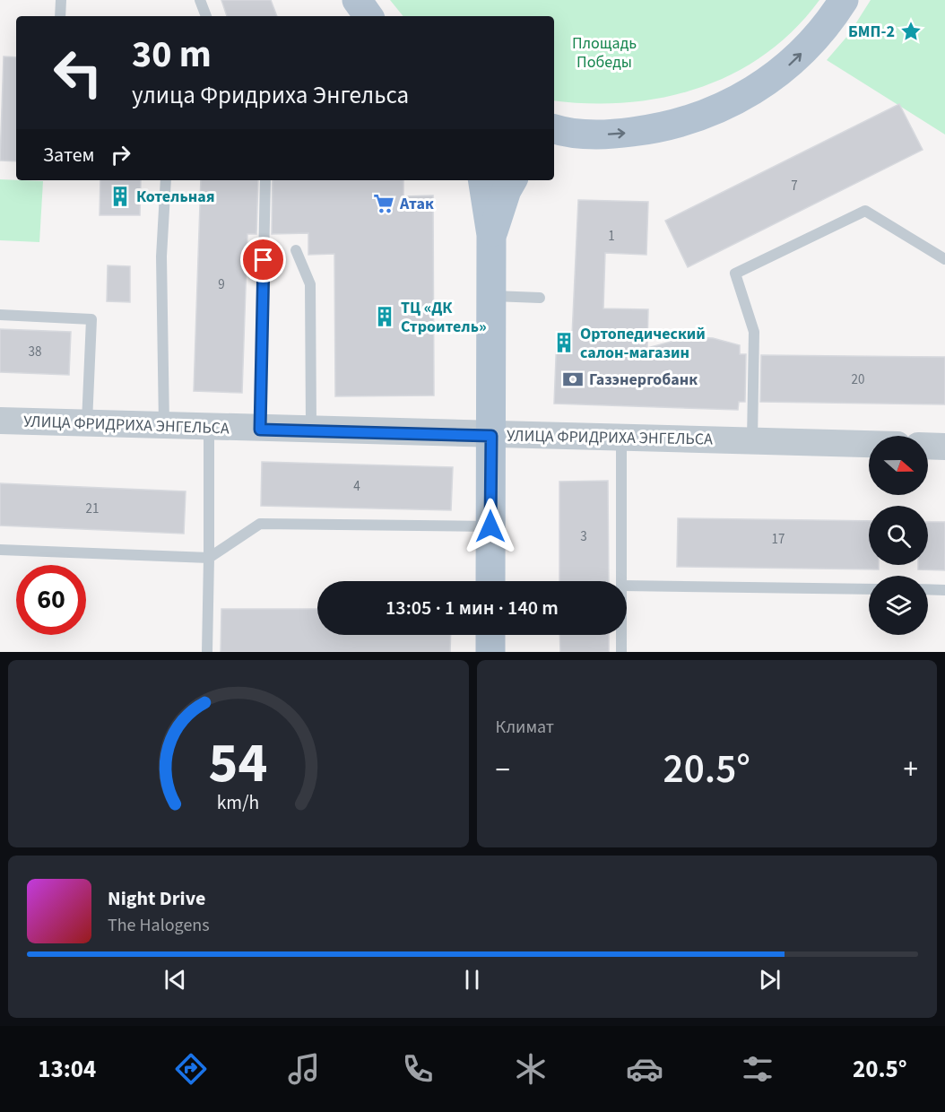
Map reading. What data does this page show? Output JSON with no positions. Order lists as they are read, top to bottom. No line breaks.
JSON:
{"streets":{"street":["УЛИЦА ФРИДРИХА ЭНГЕЛЬСА"]},"parks":["Площадь Победы"],"places":{"place":["БМП-2"],"building":["Котельная","ТЦ «ДК Строитель»","Ортопедический салон-магазин"],"supermarket":["Атак"],"bank":["Газэнергобанк"]},"house_numbers":["7","1","9","38","20","4","21","3","17"],"north":"right","page":{"turn":["30 m","улица Фридриха Энгельса"],"then":"Затем","limit":"60","trip":"13:05 · 1 мин · 140 m","tile":"Климат","heat":["−","20.5°","+"],"song":["Night Drive","The Halogens"],"tabs":["13:04","20.5°"],"gauge":["54","km/h"]}}
